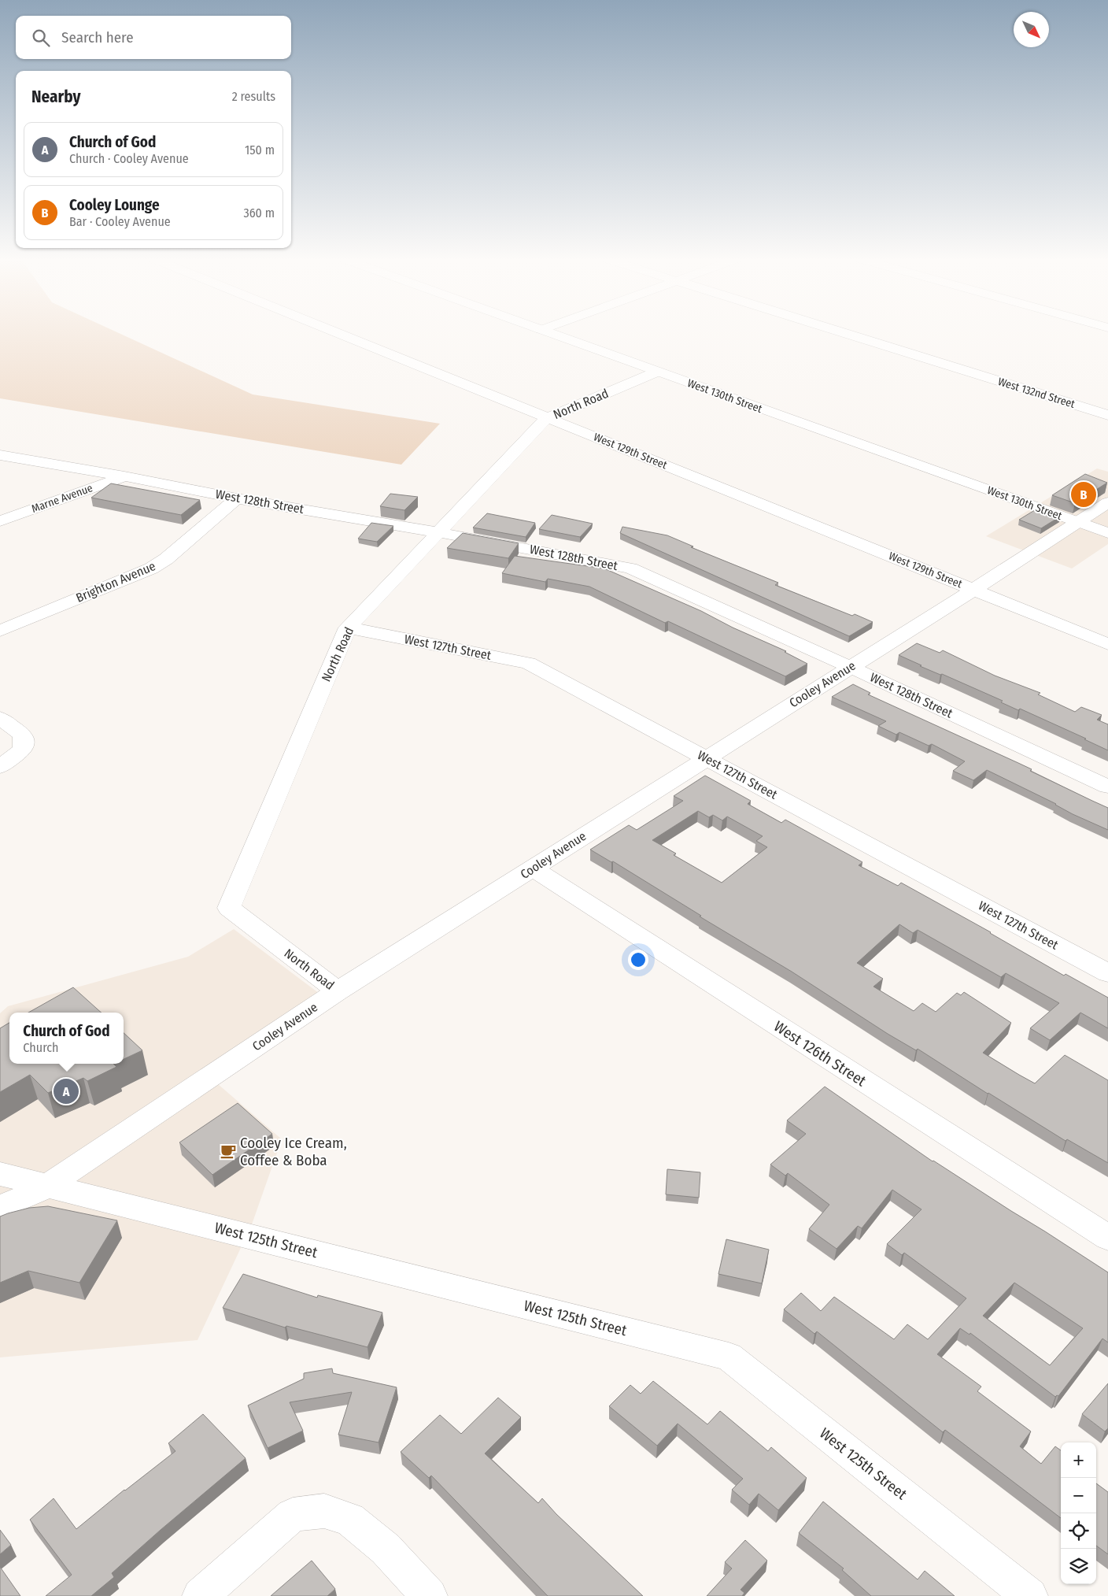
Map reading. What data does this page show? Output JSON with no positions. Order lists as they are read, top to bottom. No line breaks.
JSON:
{"streets":{"street":["West 132nd Street","West 130th Street","North Road","West 129th Street","Marne Avenue","West 128th Street","Brighton Avenue","West 127th Street","Cooley Avenue","West 126th Street","West 125th Street"]},"crossings":[["West 130th Street","North Road"],["West 130th Street","Cooley Avenue"],["North Road","West 129th Street"],["North Road","West 128th Street"],["North Road","West 127th Street"],["North Road","Cooley Avenue"],["West 129th Street","Cooley Avenue"],["Marne Avenue","West 128th Street"],["West 128th Street","Brighton Avenue"],["West 128th Street","Cooley Avenue"],["West 127th Street","Cooley Avenue"],["Cooley Avenue","West 126th Street"],["Cooley Avenue","West 125th Street"]],"places":{"cafe":["Cooley Ice Cream, Coffee & Boba"]},"north":"bottom right","page":{"search":"Search here","heading":["Nearby","2 results"],"list":[{"mark":"A","name":"Church of God","note":"Church · Cooley Avenue","value":"150 m"},{"mark":"B","name":"Cooley Lounge","note":"Bar · Cooley Avenue","value":"360 m"}],"pins":["B","A"],"popup":["Church of God","Church"],"map_buttons":["+","−"]}}
